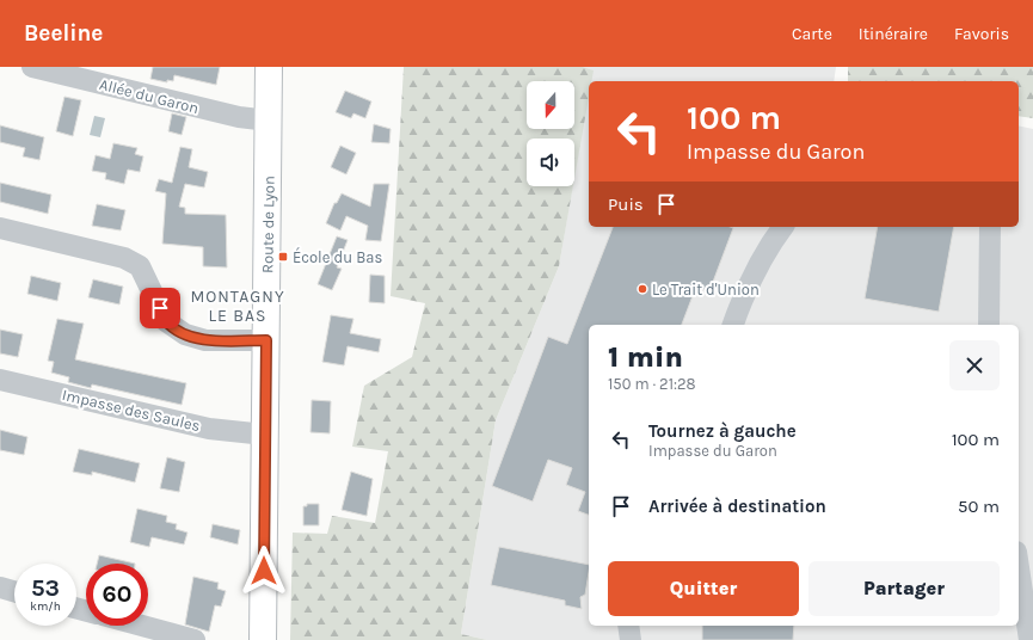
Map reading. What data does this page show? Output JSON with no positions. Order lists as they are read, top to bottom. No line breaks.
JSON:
{"streets":{"main road":["Route de Lyon"],"street":["Allée du Garon","Impasse des Saules"]},"crossings":[["Allée du Garon","Route de Lyon"],["Route de Lyon","Impasse des Saules"]],"districts":["MONTAGNY LE BAS"],"places":{"transit":["École du Bas"],"other":["Le Trait d'Union"]},"north":"bottom","page":{"header":"Beeline","nav":["Carte","Itinéraire","Favoris"],"turn":["100 m","Impasse du Garon"],"then":"Puis","heading":["1 min","150 m · 21:28"],"list":[{"name":"Tournez à gauche","note":"Impasse du Garon","value":"100 m"},{"name":"Arrivée à destination","value":"50 m"}],"buttons":["Quitter","Partager"],"speed":"53 km/h","limit":"60"}}
